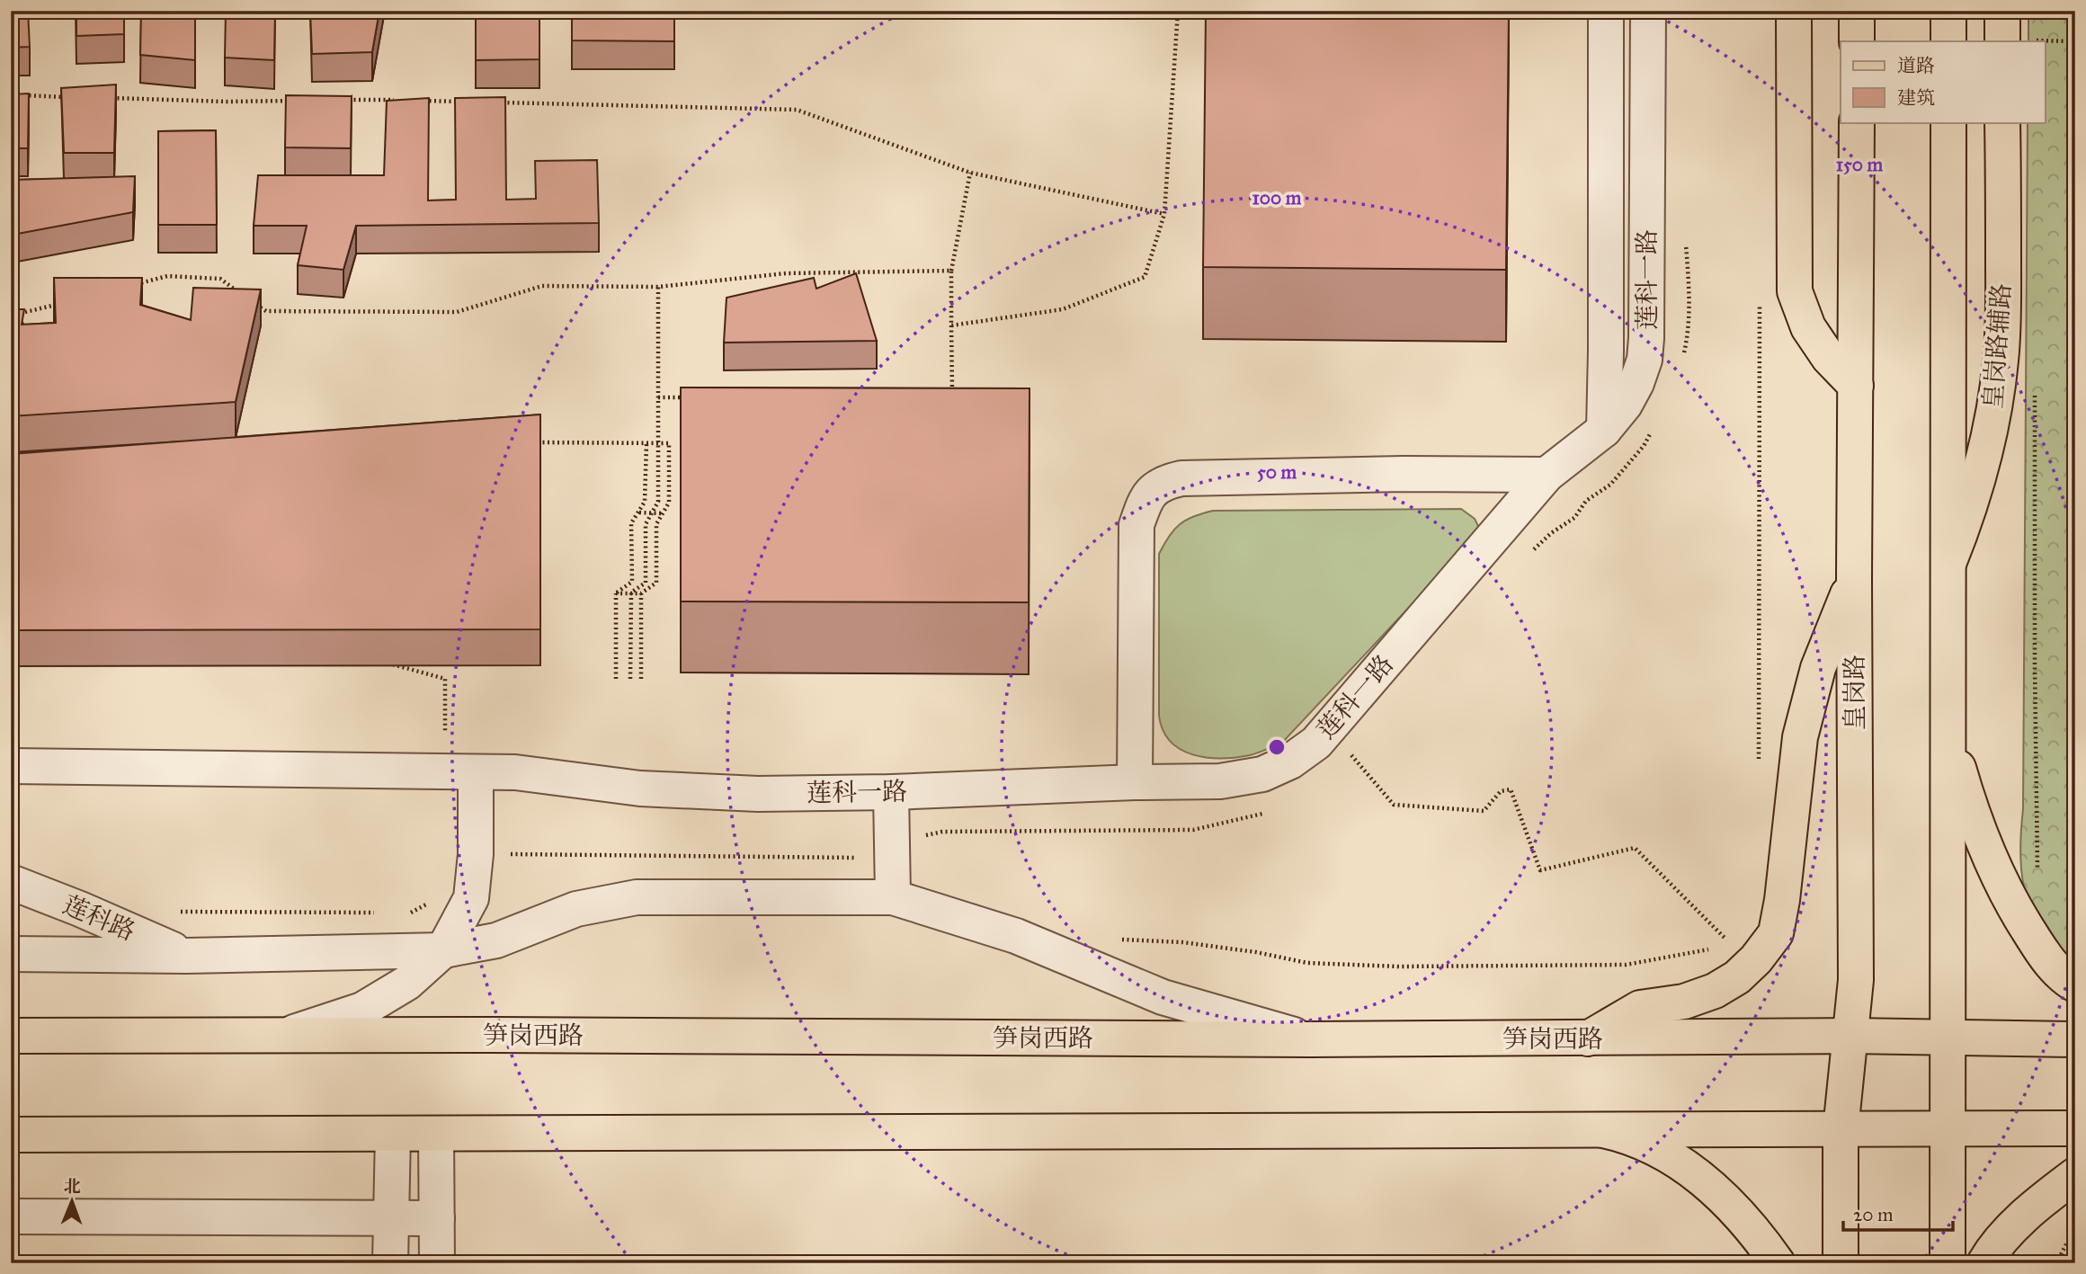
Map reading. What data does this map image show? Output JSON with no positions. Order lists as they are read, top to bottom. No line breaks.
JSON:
{"streets":{"main road":["皇岗路辅路","皇岗路","笋岗西路"],"street":["莲科一路","莲科路"]},"crossings":[["皇岗路","笋岗西路"]],"legend":["道路","建筑"],"scale_bar":"20 m","north":"top","rings":["150 m","100 m","50 m"]}
